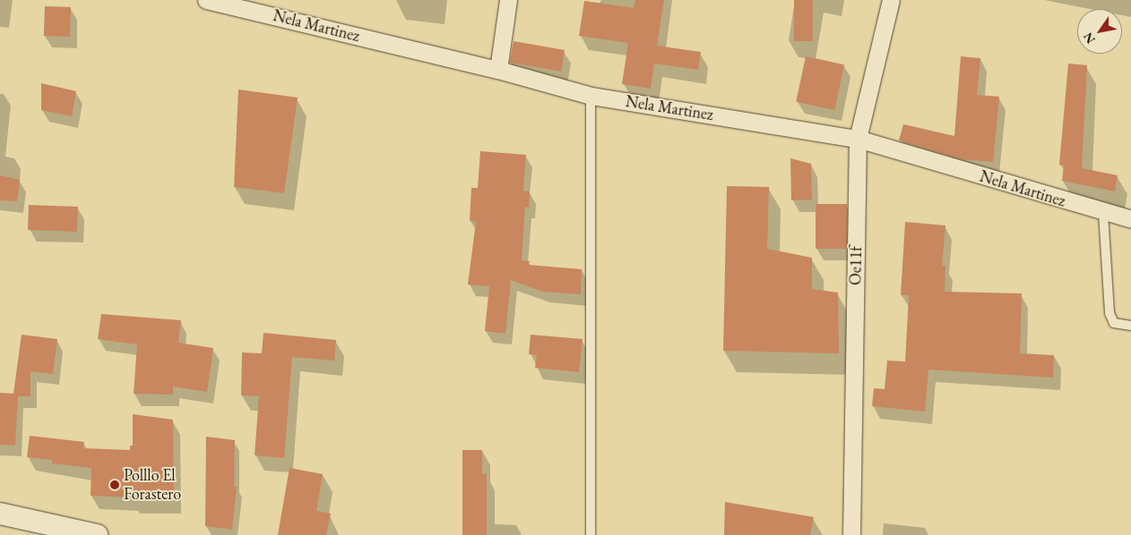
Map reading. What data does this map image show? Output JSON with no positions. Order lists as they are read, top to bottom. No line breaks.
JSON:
{"streets":{"street":["Nela Martinez","Oe11f"]},"crossings":[["Nela Martinez","Oe11f"]],"places":["Polllo El Forastero"],"north":"bottom left"}
